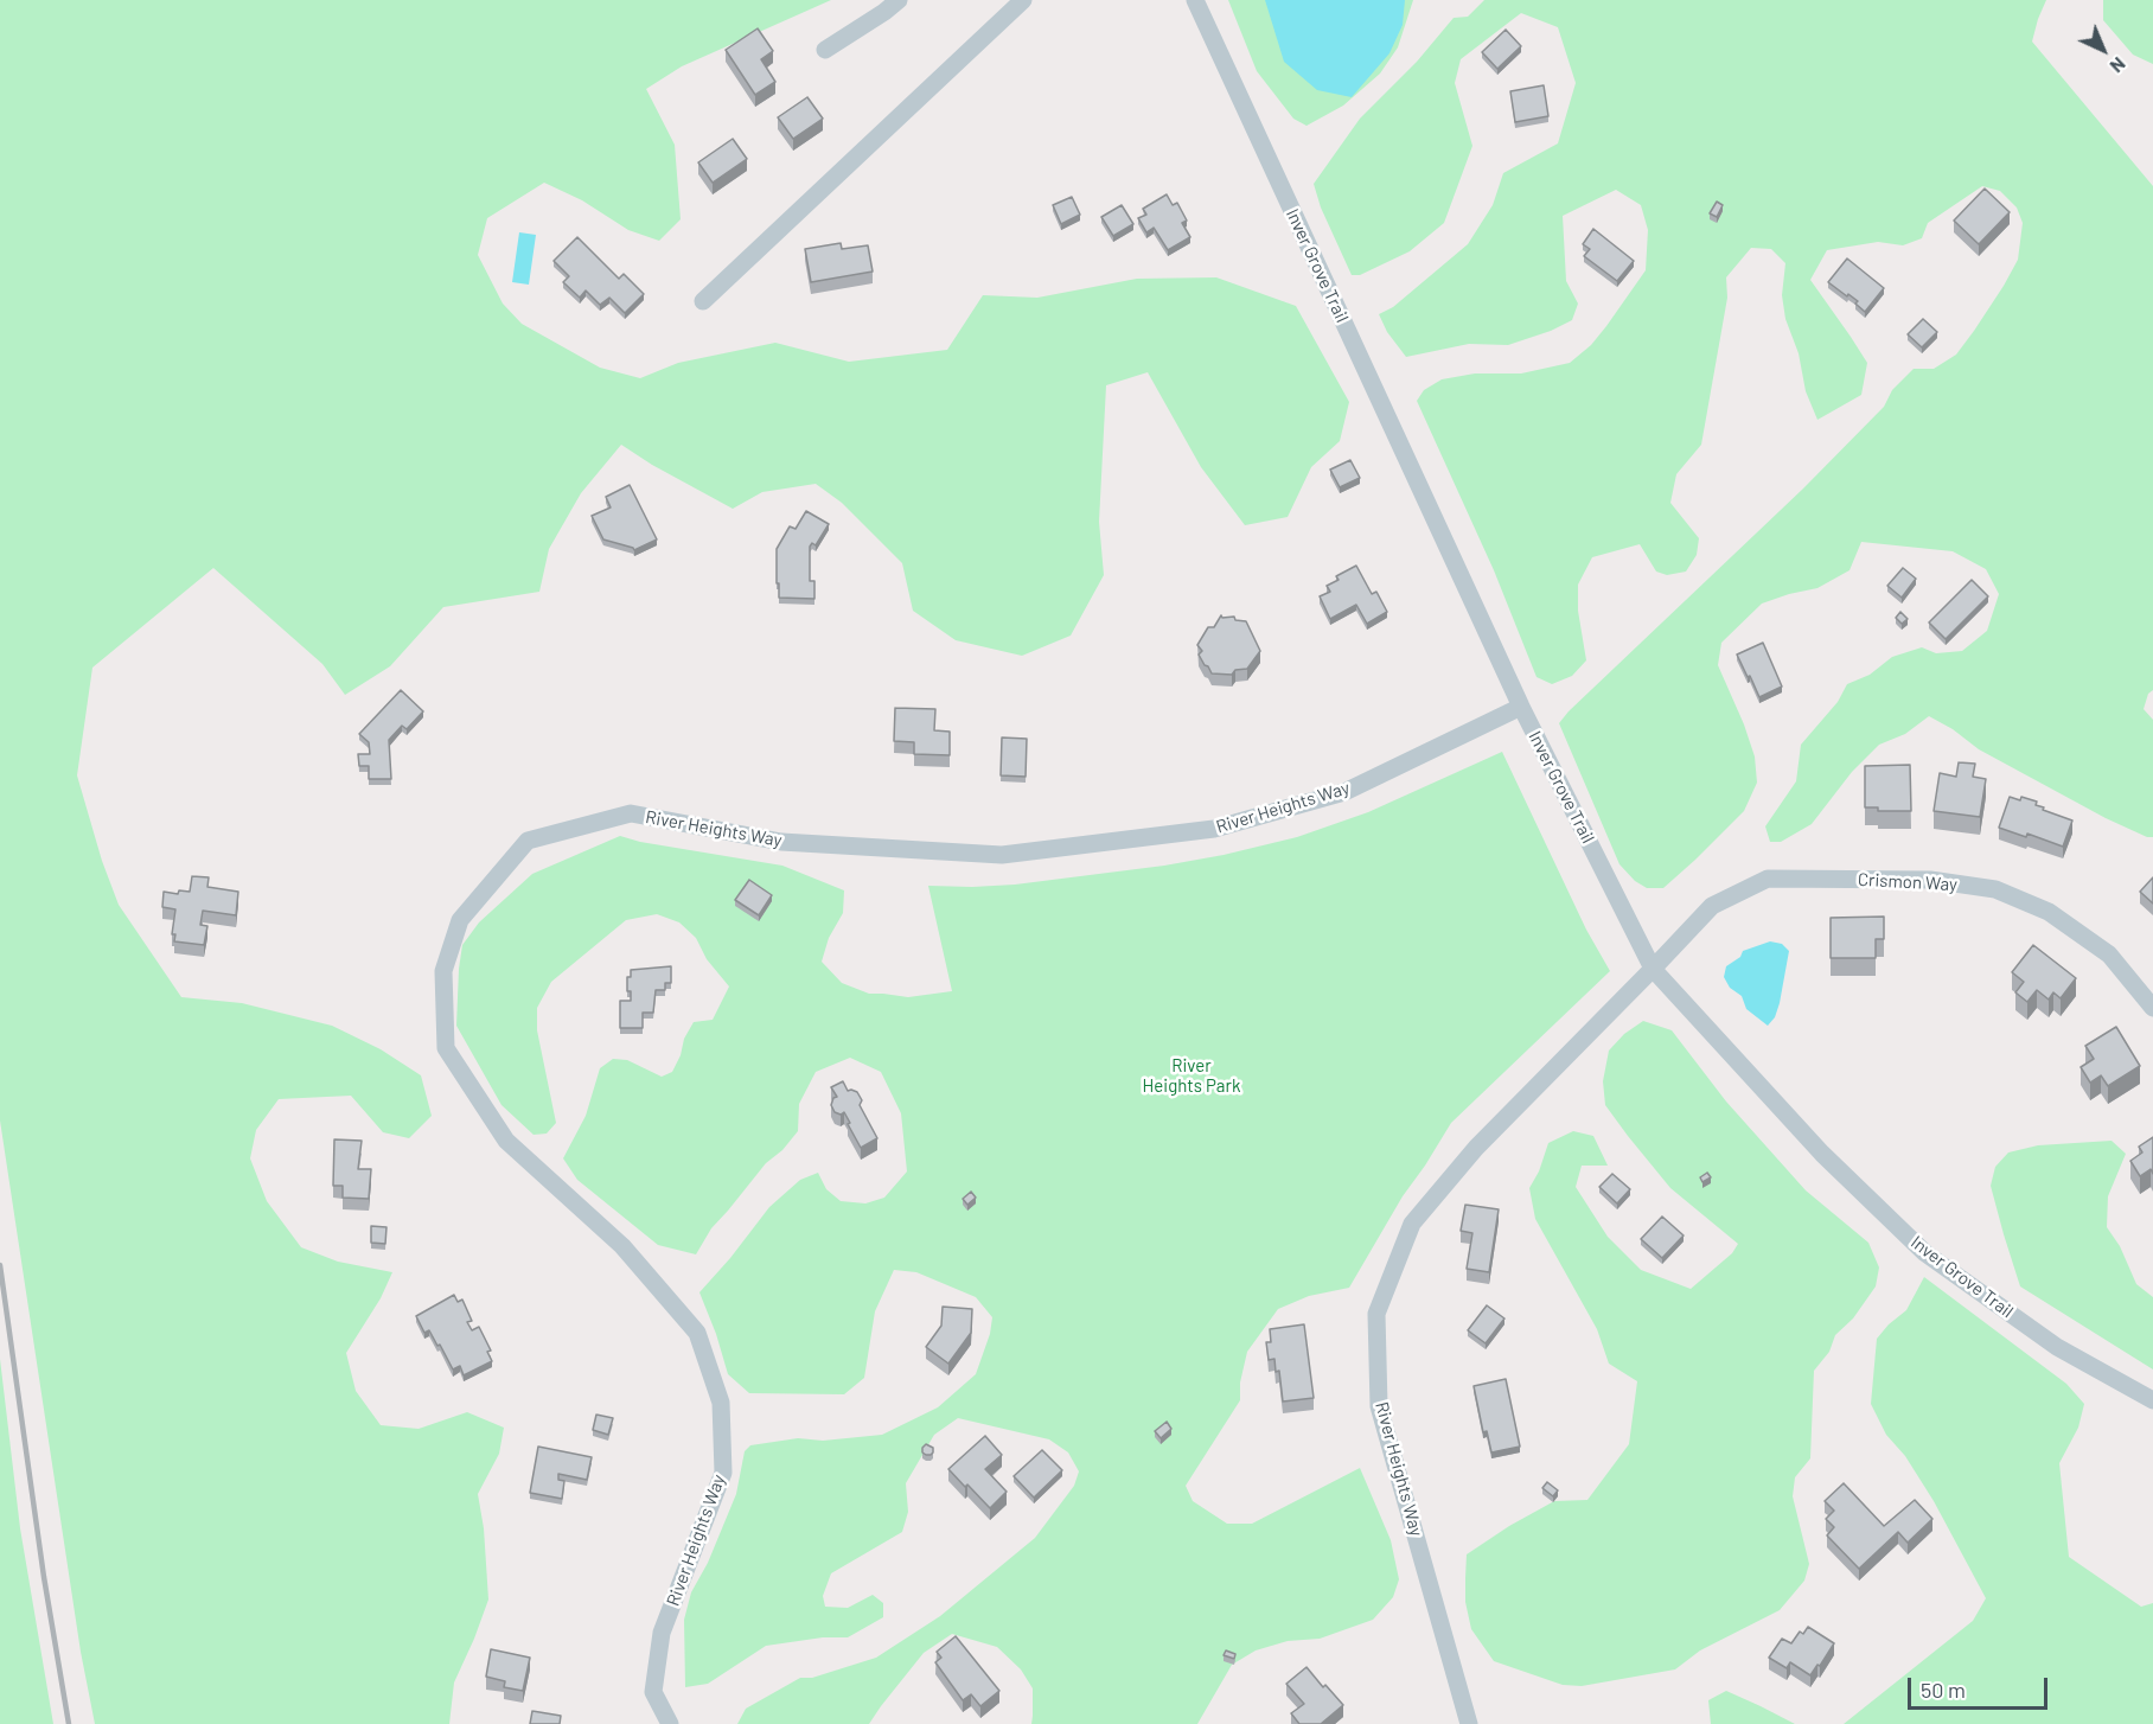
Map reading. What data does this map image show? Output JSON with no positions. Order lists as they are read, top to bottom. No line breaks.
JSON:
{"streets":{"street":["Inver Grove Trail","River Heights Way","Crismon Way"]},"crossings":[["Inver Grove Trail","River Heights Way"],["Inver Grove Trail","Crismon Way"],["River Heights Way","Crismon Way"]],"parks":["River Heights Park"],"scale_bar":"50 m","north":"bottom right"}
